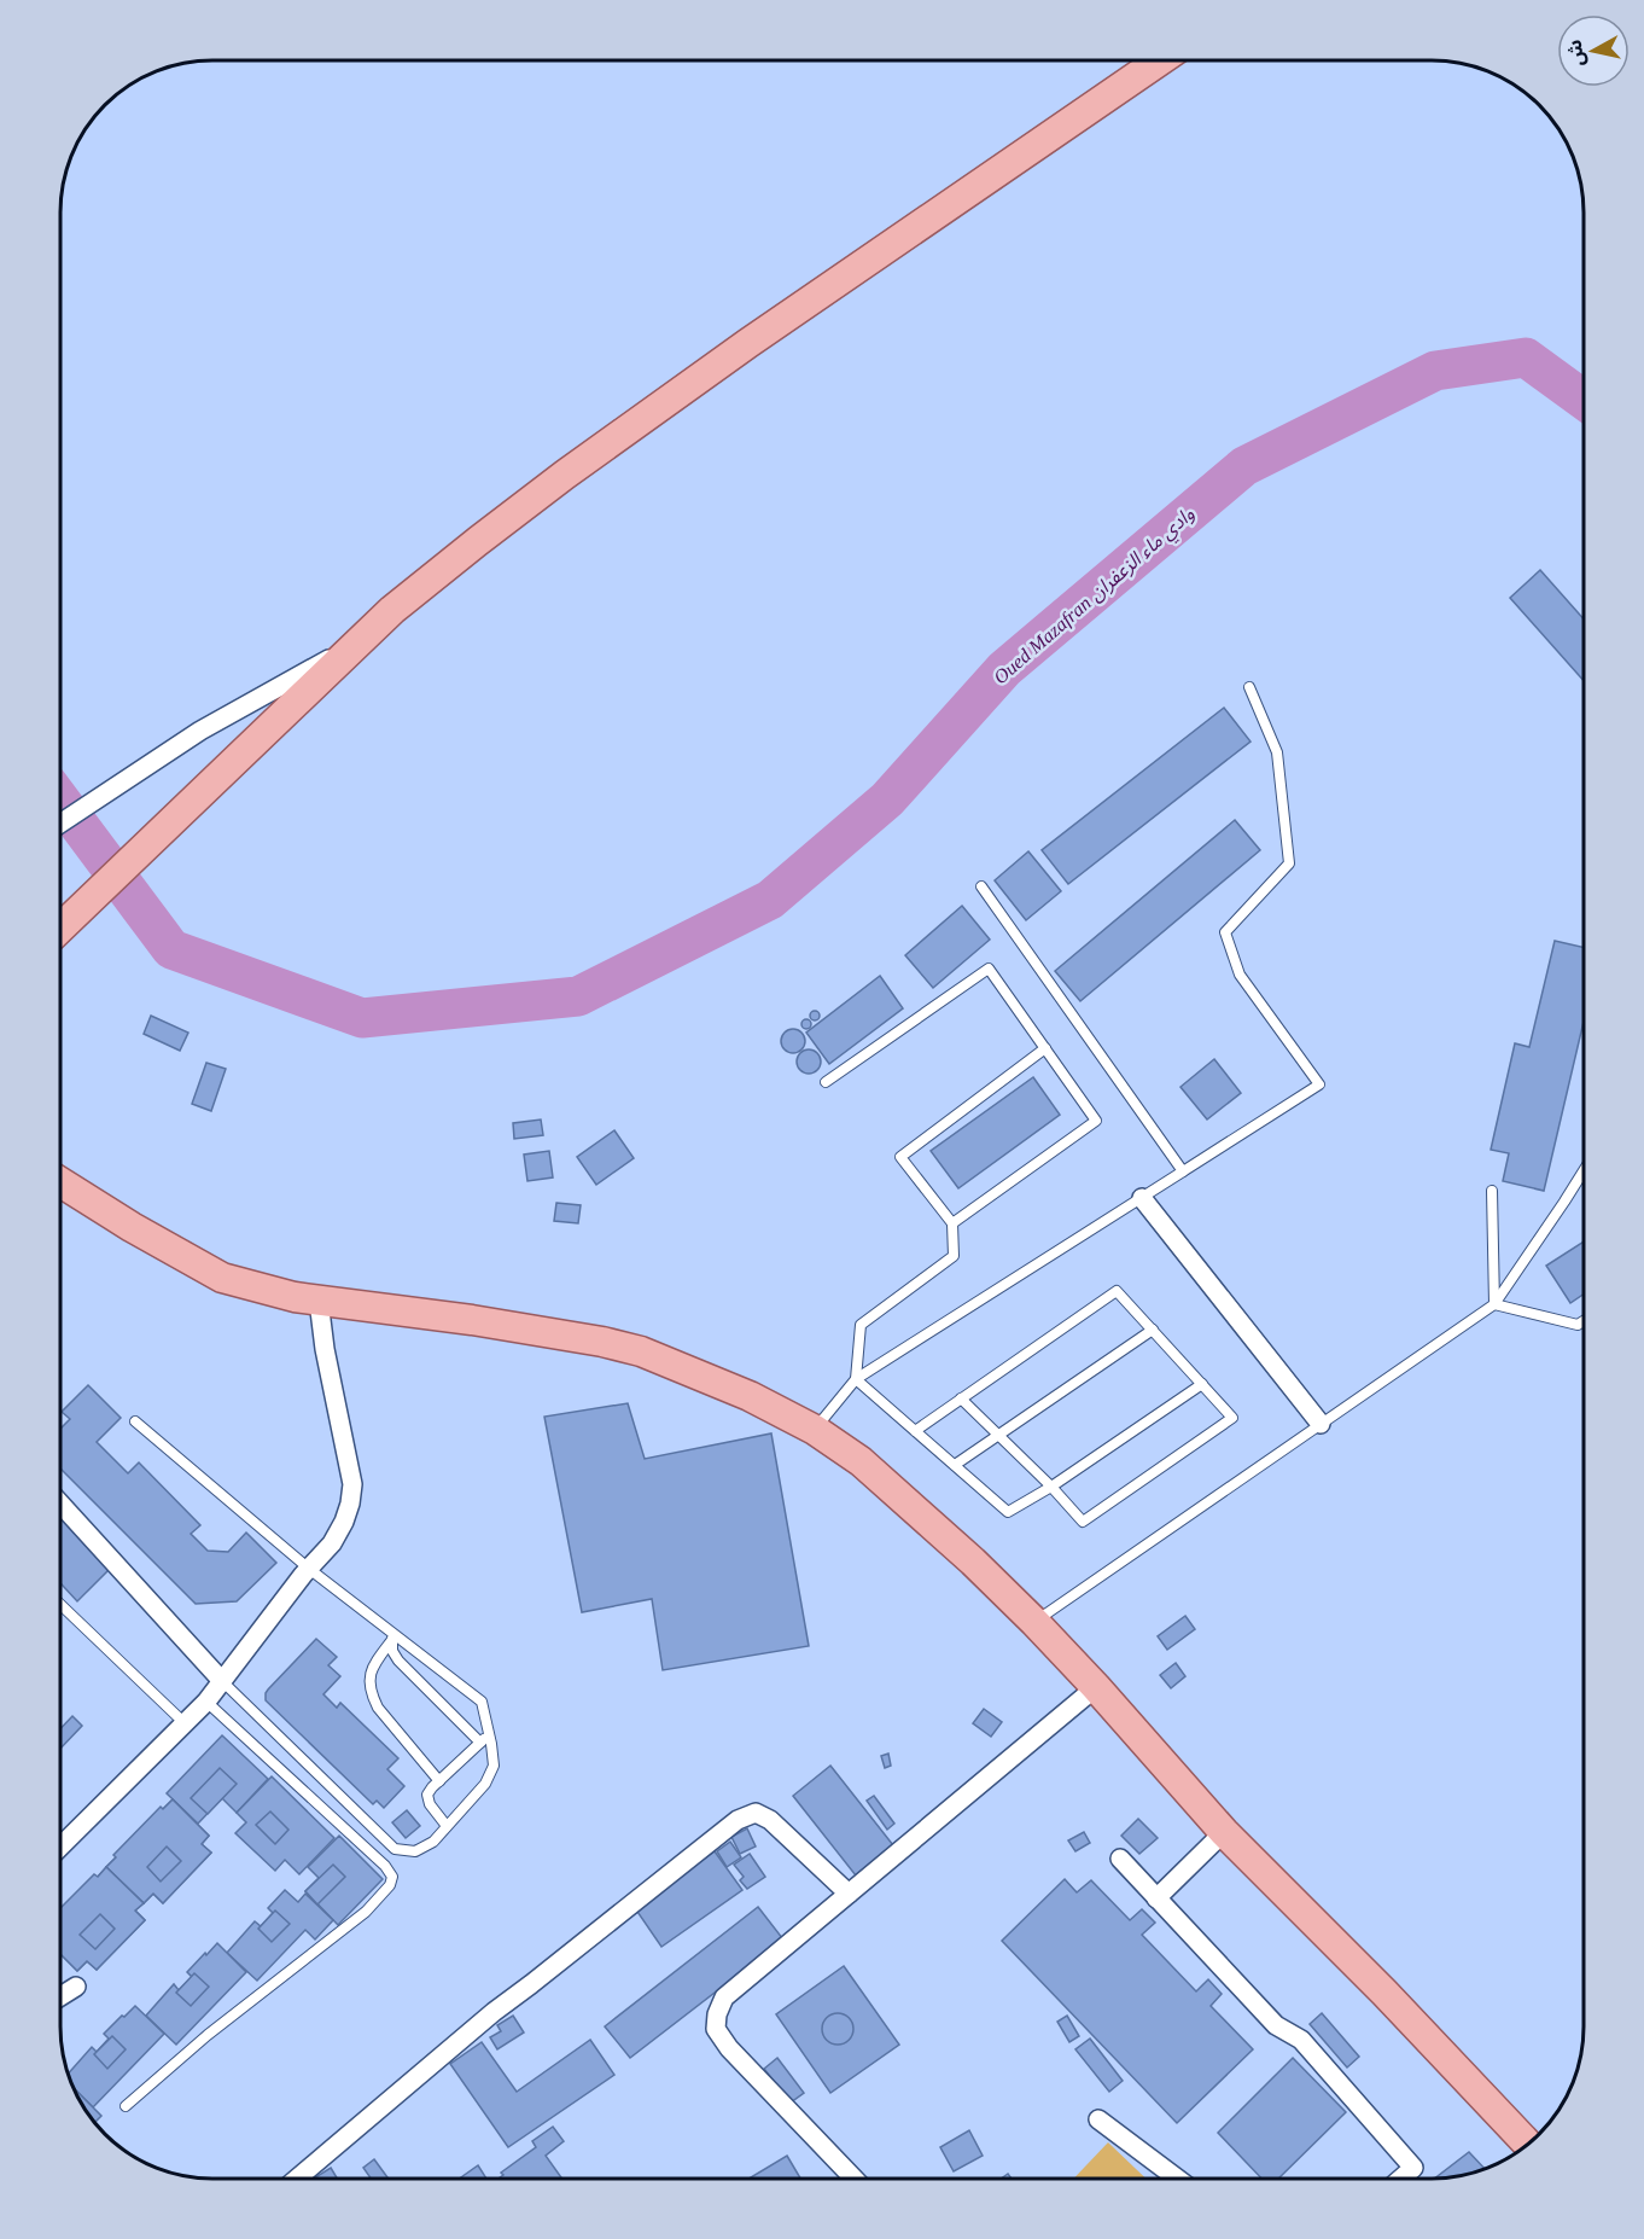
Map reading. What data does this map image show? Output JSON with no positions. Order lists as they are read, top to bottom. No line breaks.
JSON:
{"water":["Oued Mazafran وادي ماء الزعفران"],"north":"left"}
